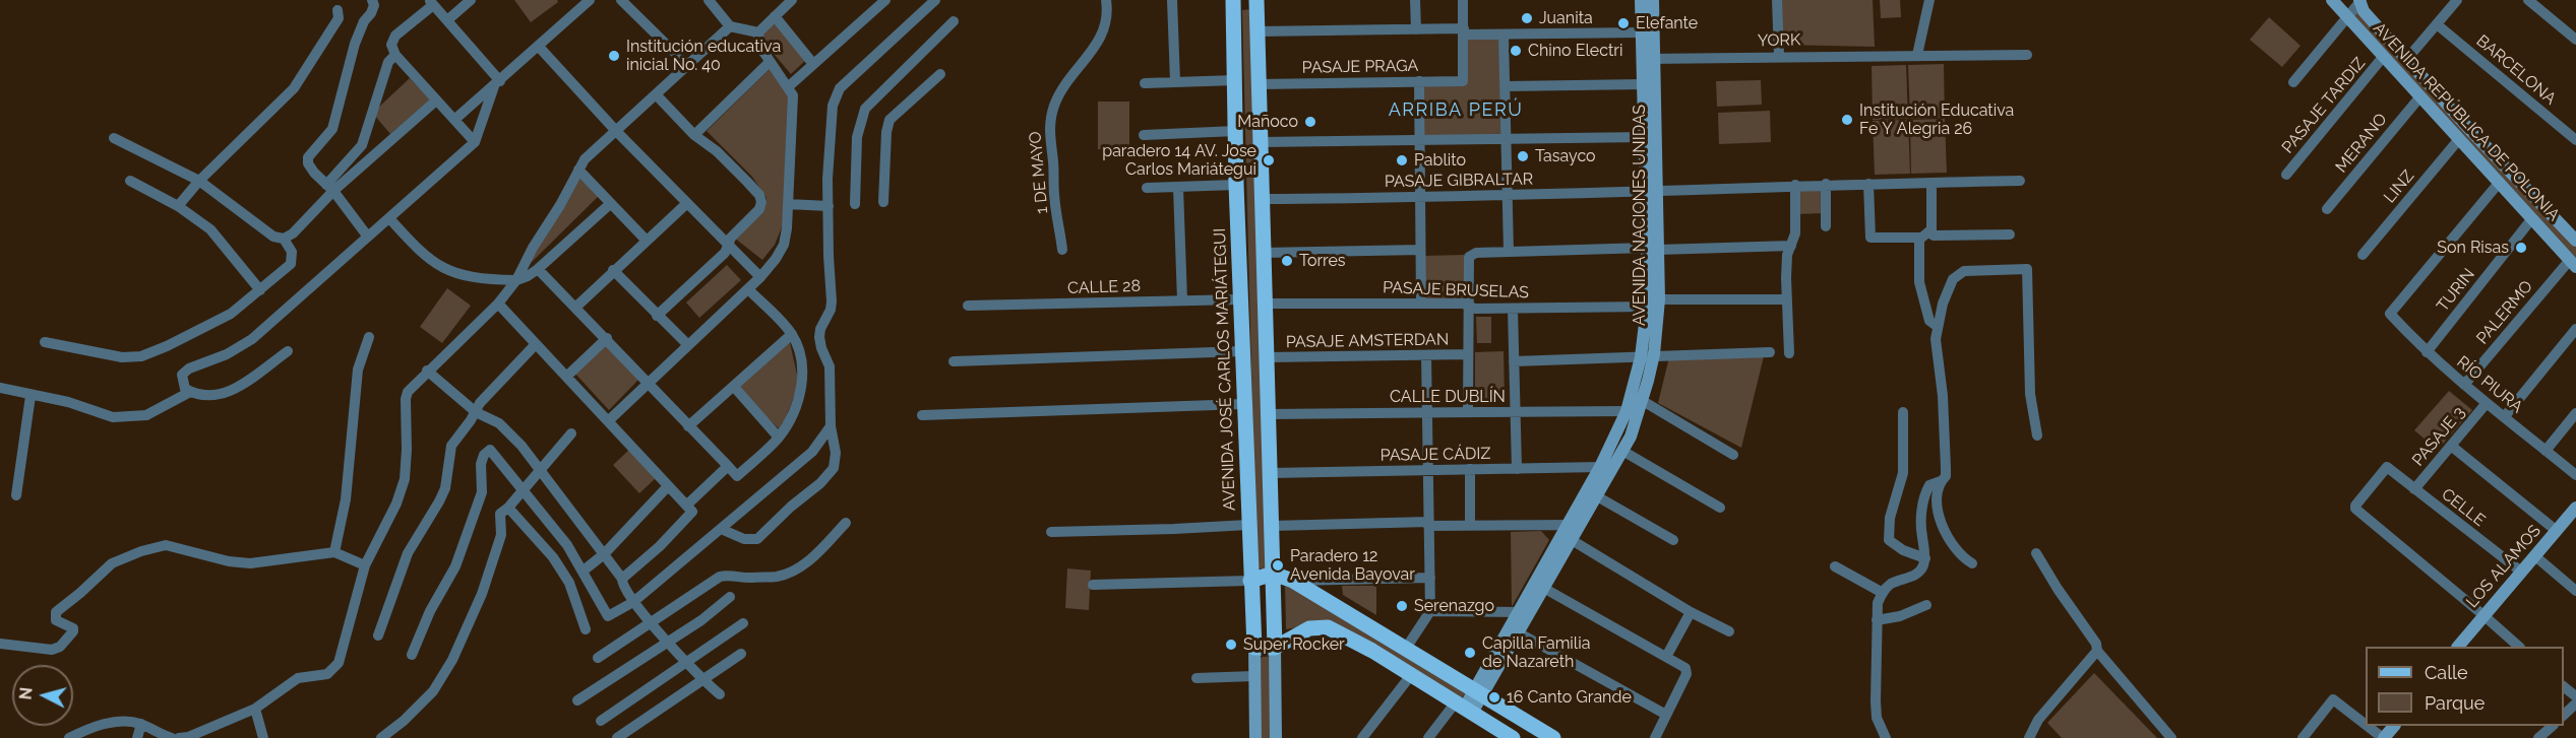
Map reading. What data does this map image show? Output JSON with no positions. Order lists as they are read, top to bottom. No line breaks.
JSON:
{"streets":{"main road":["AVENIDA JOSÉ CARLOS MARIÁTEGUI"],"street":["YORK","PASAJE PRAGA","BARCELONA","PASAJE TARDIZ","AVENIDA REPÚBLICA DE POLONIA","MERANO","1 DE MAYO","PASAJE GIBRALTAR","LINZ","AVENIDA NACIONES UNIDAS","CALLE 28","PASAJE BRUSELAS","TURIN","PALERMO","PASAJE AMSTERDAN","RÍO PIURA","CALLE DUBLÍN","PASAJE 3","PASAJE CÁDIZ","CELLE","LOS ALAMOS"]},"crossings":[["YORK","AVENIDA NACIONES UNIDAS"],["PASAJE TARDIZ","AVENIDA REPÚBLICA DE POLONIA"],["AVENIDA REPÚBLICA DE POLONIA","MERANO"],["AVENIDA REPÚBLICA DE POLONIA","LINZ"],["AVENIDA REPÚBLICA DE POLONIA","TURIN"],["AVENIDA REPÚBLICA DE POLONIA","PALERMO"],["AVENIDA REPÚBLICA DE POLONIA","RÍO PIURA"],["PASAJE GIBRALTAR","AVENIDA NACIONES UNIDAS"],["AVENIDA NACIONES UNIDAS","PASAJE BRUSELAS"],["AVENIDA NACIONES UNIDAS","CALLE DUBLÍN"],["AVENIDA NACIONES UNIDAS","PASAJE CÁDIZ"],["CALLE 28","AVENIDA JOSÉ CARLOS MARIÁTEGUI"],["TURIN","RÍO PIURA"],["PALERMO","RÍO PIURA"],["RÍO PIURA","PASAJE 3"],["PASAJE 3","CELLE"],["CELLE","LOS ALAMOS"]],"districts":["ARRIBA PERÚ"],"places":["Juanita","Elefante","Chino Electri","Institución educativa inicial No. 40","Institución Educativa Fe Y Alegria 26","Mañoco","Tasayco","paradero 14 AV. Jose Carlos Mariátegui","Pablito","Son Risas","Torres","Paradero 12 Avenida Bayovar","Serenazgo","Super Rocker","Capilla Familia de Nazareth","16 Canto Grande"],"legend":["Calle","Parque"],"north":"left"}
